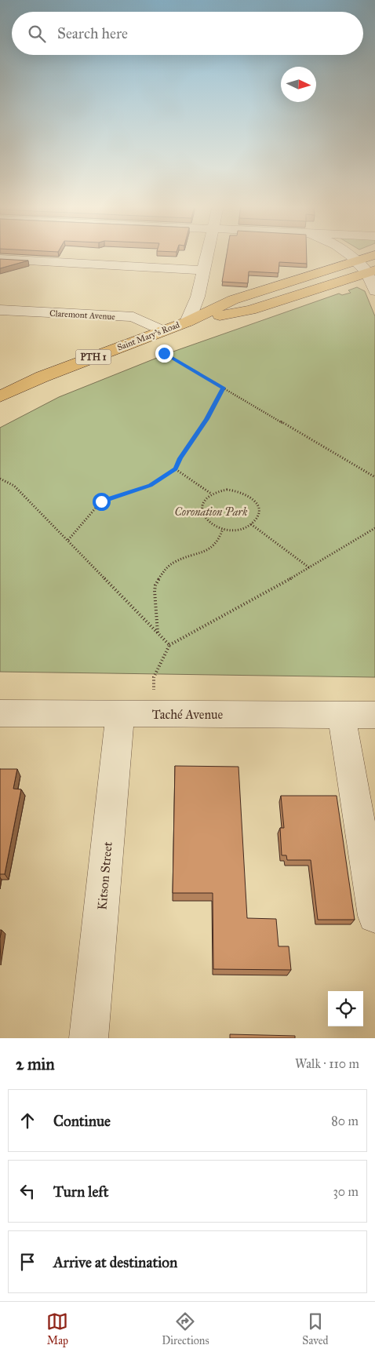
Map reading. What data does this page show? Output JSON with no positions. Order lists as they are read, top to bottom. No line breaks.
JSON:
{"streets":{"highway":["Saint Mary's Road","PTH 1"],"street":["Claremont Avenue","Taché Avenue","Kitson Street"]},"crossings":[["Claremont Avenue","Saint Mary's Road"],["Taché Avenue","Kitson Street"]],"parks":["Coronation Park"],"north":"right","page":{"search":"Search here","heading":["2 min","Walk · 110 m"],"list":[["Continue","80 m"],["Turn left","30 m"],"Arrive at destination"],"nav":["Map","Directions","Saved"]}}
